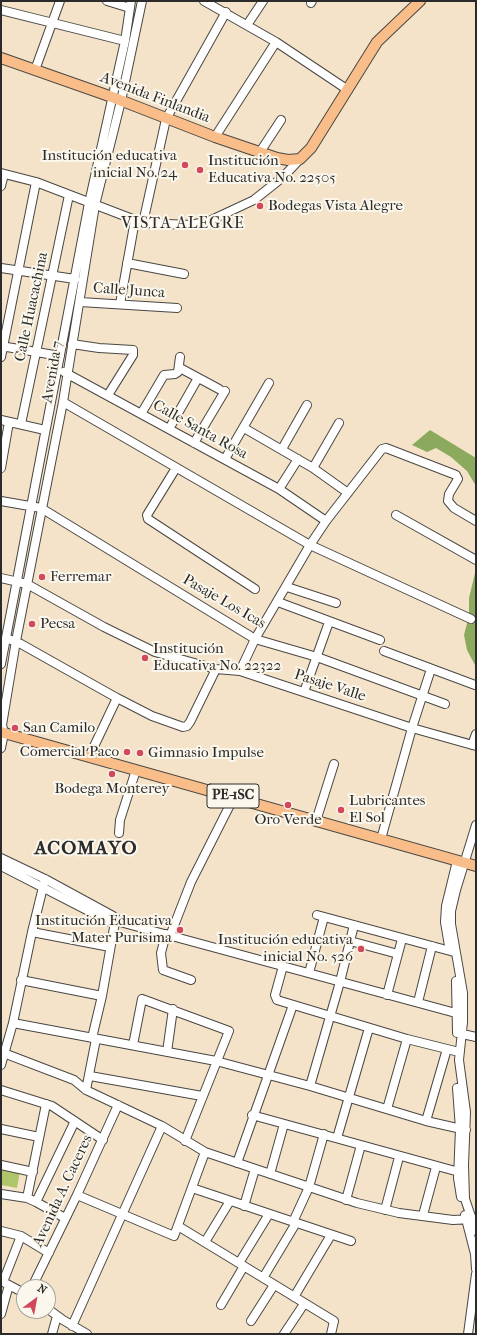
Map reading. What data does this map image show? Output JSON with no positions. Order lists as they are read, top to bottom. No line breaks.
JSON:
{"streets":{"main road":["Avenida Finlandia","PE-1SC"],"street":["Calle Junca","Calle Huacachina","Avenida 7","Calle Santa Rosa","Pasaje Los Icas","Pasaje Valle","Avenida A. Caceres"]},"crossings":[["Avenida Finlandia","Avenida 7"],["Calle Junca","Avenida 7"],["Avenida 7","Calle Santa Rosa"],["Avenida 7","Pasaje Los Icas"],["Avenida 7","Pasaje Valle"],["Avenida 7","PE-1SC"]],"districts":["VISTA ALEGRE","ACOMAYO"],"places":["Institución educativa inicial No. 24","Institución Educativa No. 22505","Bodegas Vista Alegre","Ferremar","Pecsa","Institución Educativa No. 22322","San Camilo","Comercial Paco","Gimnasio Impulse","Bodega Monterey","Oro Verde","Lubricantes El Sol","Institución Educativa Mater Purisima","Institución educativa inicial No. 526"],"north":"top right"}
